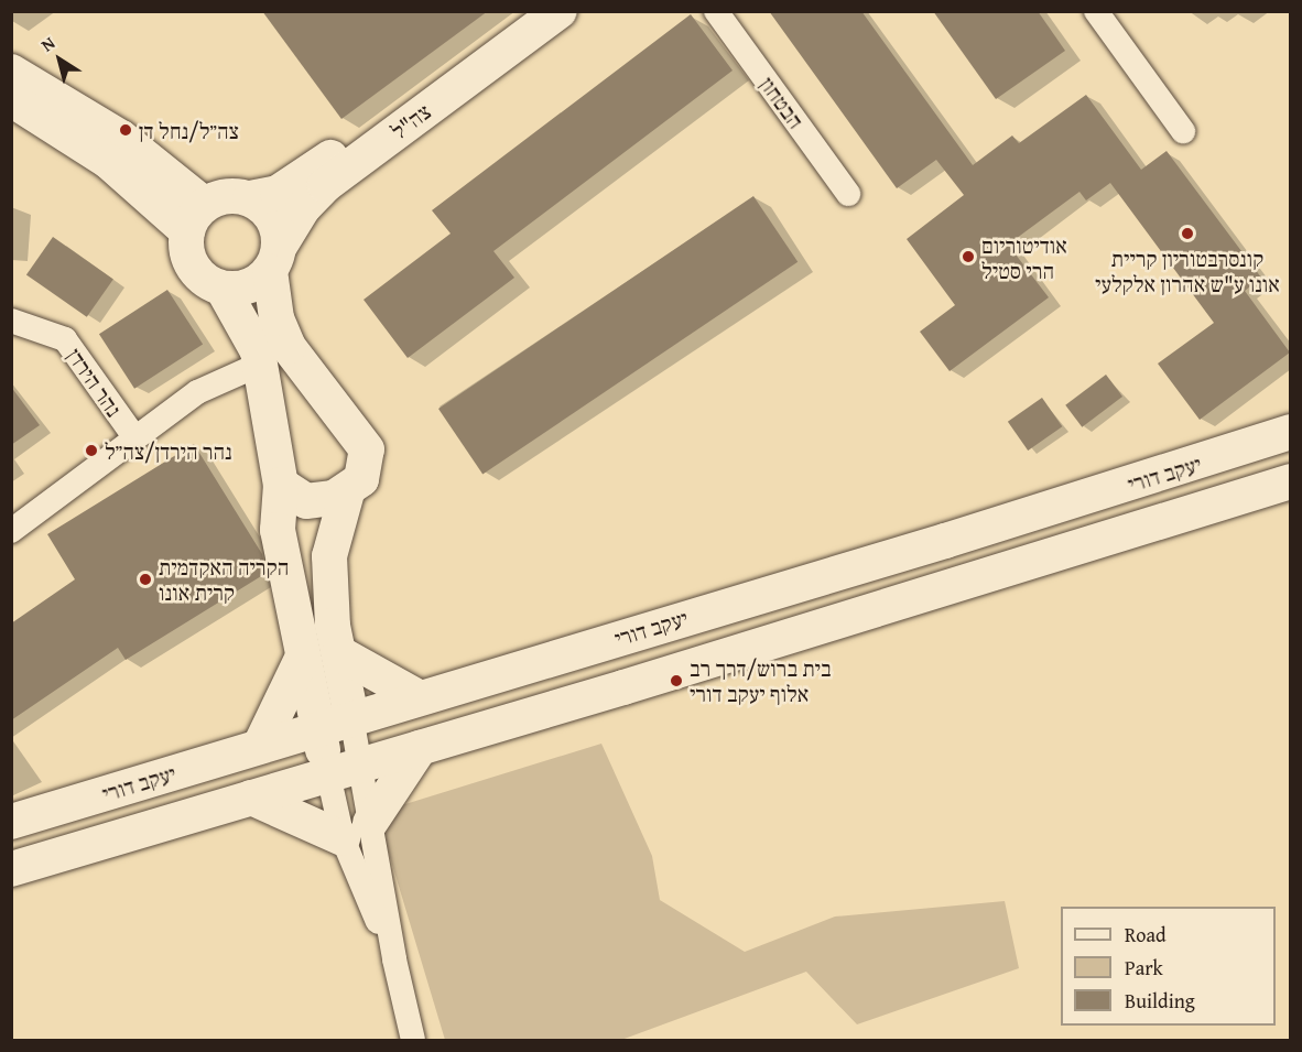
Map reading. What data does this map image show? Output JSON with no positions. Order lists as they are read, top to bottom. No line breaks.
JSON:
{"streets":{"main road":["צה\"ל","יעקב דורי"],"street":["הבטחון","נהר הירדן"]},"places":["צה״ל/נחל דן","קונסרבטוריון קריית אונו ע\"ש אהרון אלקלעי","אודיטוריום הרי סטיל","נהר הירדן/צה״ל","הקריה האקדמית קרית אונו","בית ברוש/דרך רב אלוף יעקב דורי"],"legend":["Road","Park","Building"],"north":"top left"}
